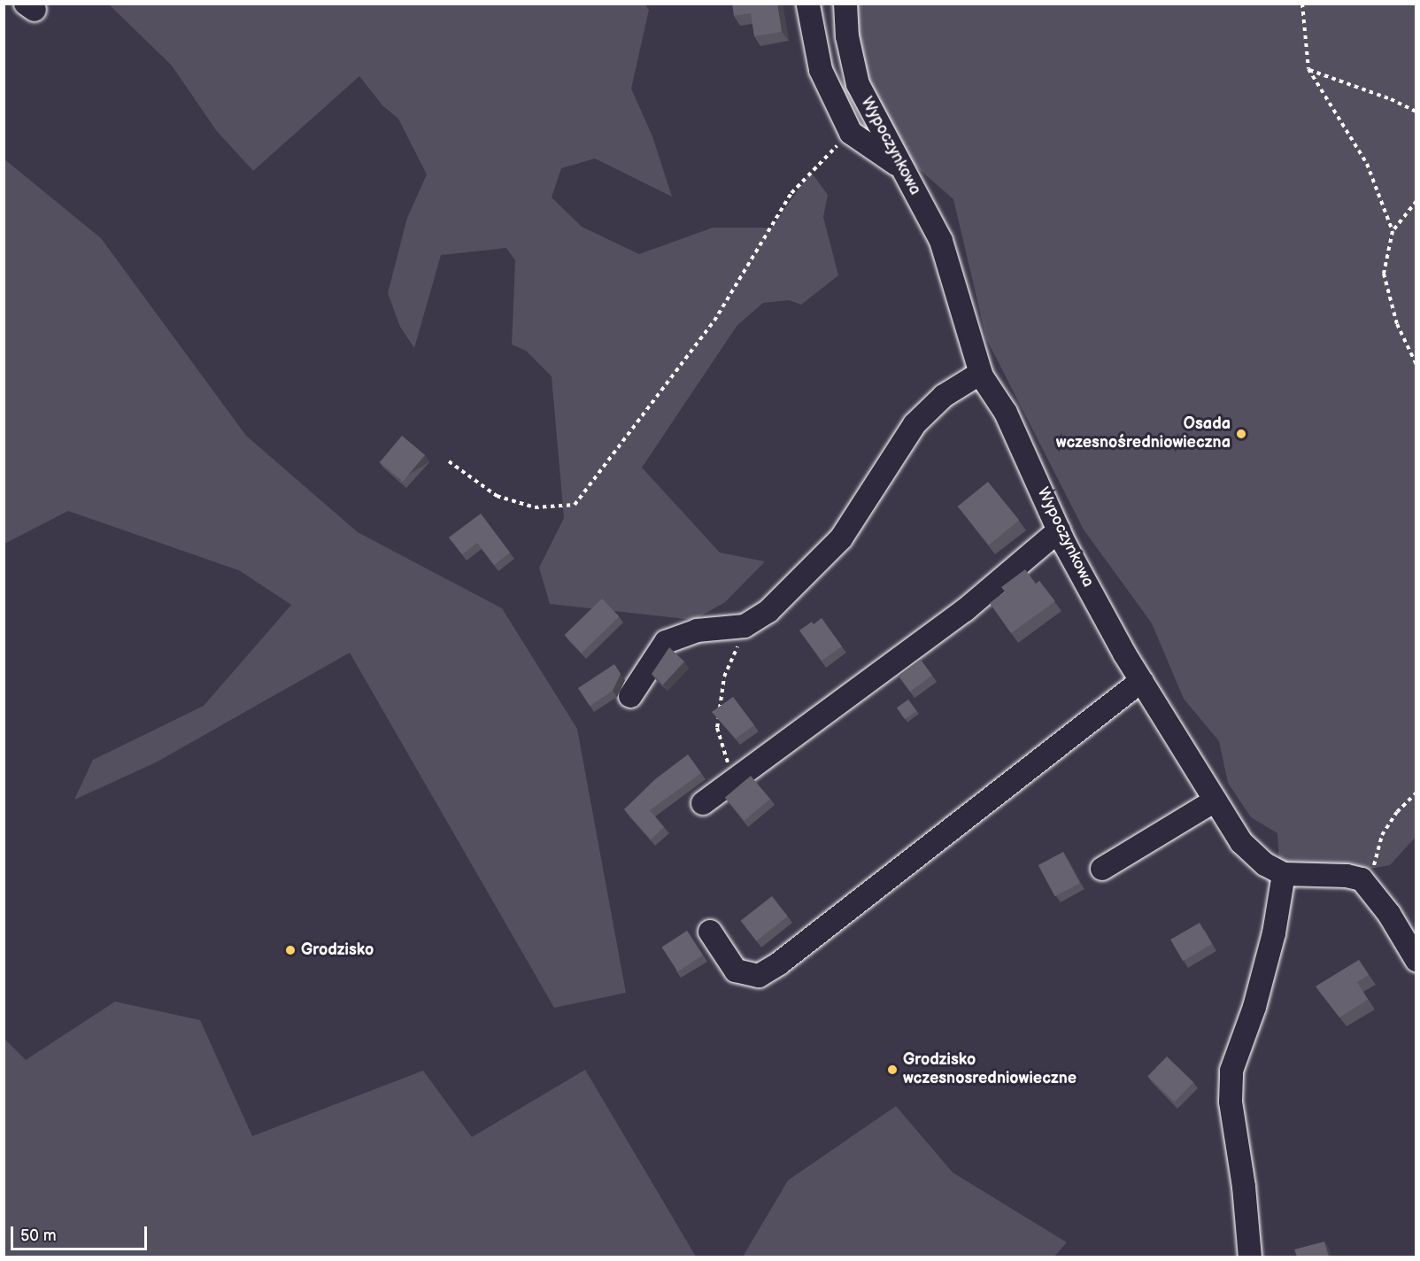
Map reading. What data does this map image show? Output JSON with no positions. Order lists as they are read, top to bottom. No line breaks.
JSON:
{"streets":{"street":["Wypoczynkowa"]},"places":["Osada wczesnośredniowieczna","Grodzisko","Grodzisko wczesnosredniowieczne"],"scale_bar":"50 m"}
